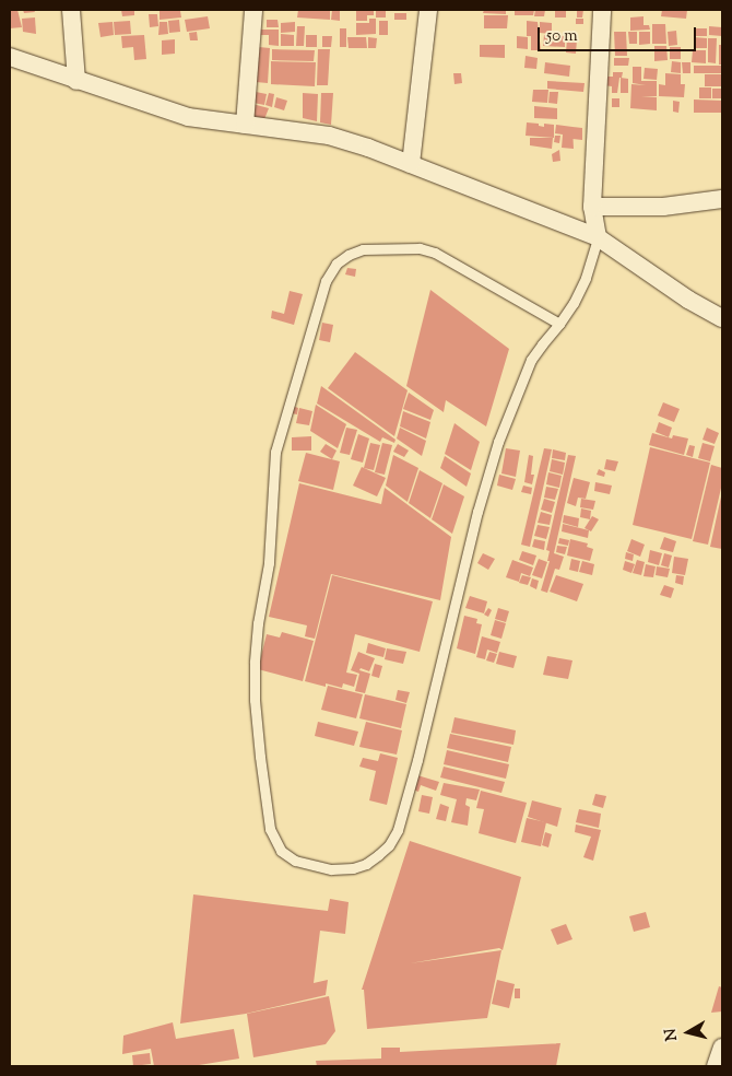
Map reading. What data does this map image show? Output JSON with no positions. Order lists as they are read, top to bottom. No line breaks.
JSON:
{"scale_bar":"50 m","north":"left"}
